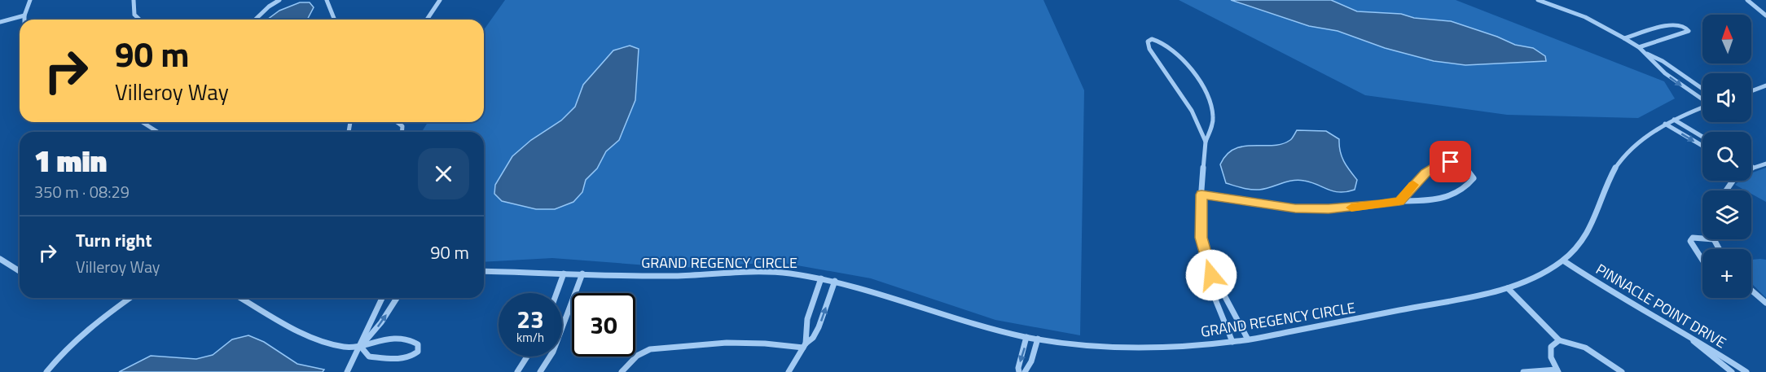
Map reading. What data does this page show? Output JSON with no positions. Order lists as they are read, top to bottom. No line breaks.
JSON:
{"streets":{"street":["GRAND REGENCY CIRCLE","PINNACLE POINT DRIVE"]},"crossings":[["GRAND REGENCY CIRCLE","PINNACLE POINT DRIVE"]],"north":"top","page":{"map_buttons":"+","turn":["90 m","Villeroy Way"],"heading":["1 min","350 m · 08:29"],"list":[{"name":"Turn right","note":"Villeroy Way","value":"90 m"}],"speed":"23 km/h","limit":"30"}}
